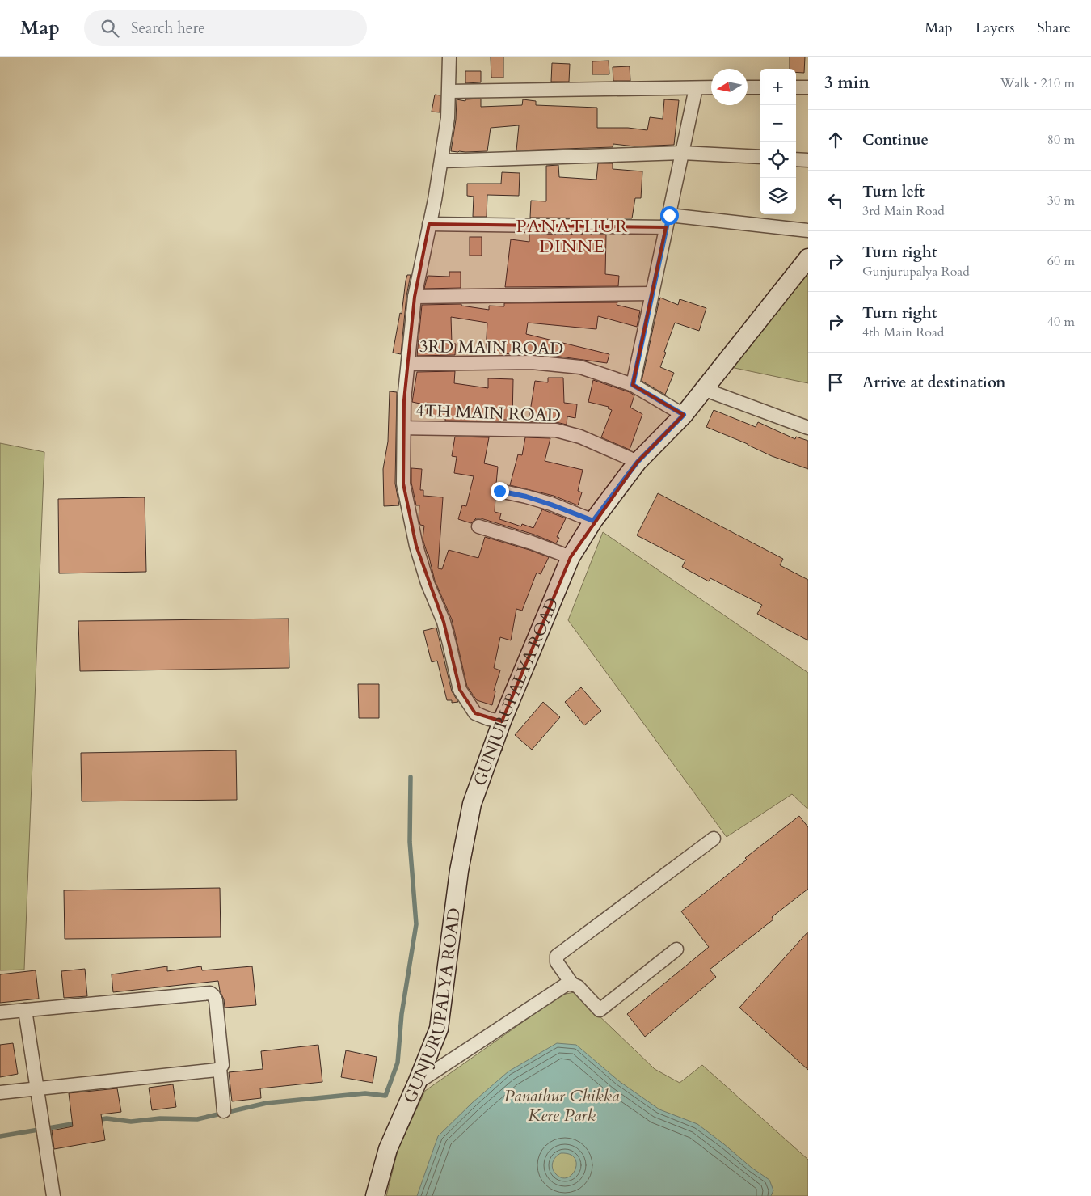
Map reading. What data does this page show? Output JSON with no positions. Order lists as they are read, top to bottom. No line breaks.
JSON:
{"streets":{"street":["3RD MAIN ROAD","4TH MAIN ROAD","GUNJURUPALYA ROAD"]},"crossings":[["3RD MAIN ROAD","GUNJURUPALYA ROAD"],["4TH MAIN ROAD","GUNJURUPALYA ROAD"]],"districts":["PANATHUR DINNE"],"parks":["Panathur Chikka Kere Park"],"north":"left","page":{"header":"Map","search":"Search here","nav":["Map","Layers","Share"],"heading":["3 min","Walk · 210 m"],"map_buttons":["+","−"],"list":[["Continue","80 m"],["Turn left","3rd Main Road","30 m"],["Turn right","Gunjurupalya Road","60 m"],["Turn right","4th Main Road","40 m"],"Arrive at destination"]}}
